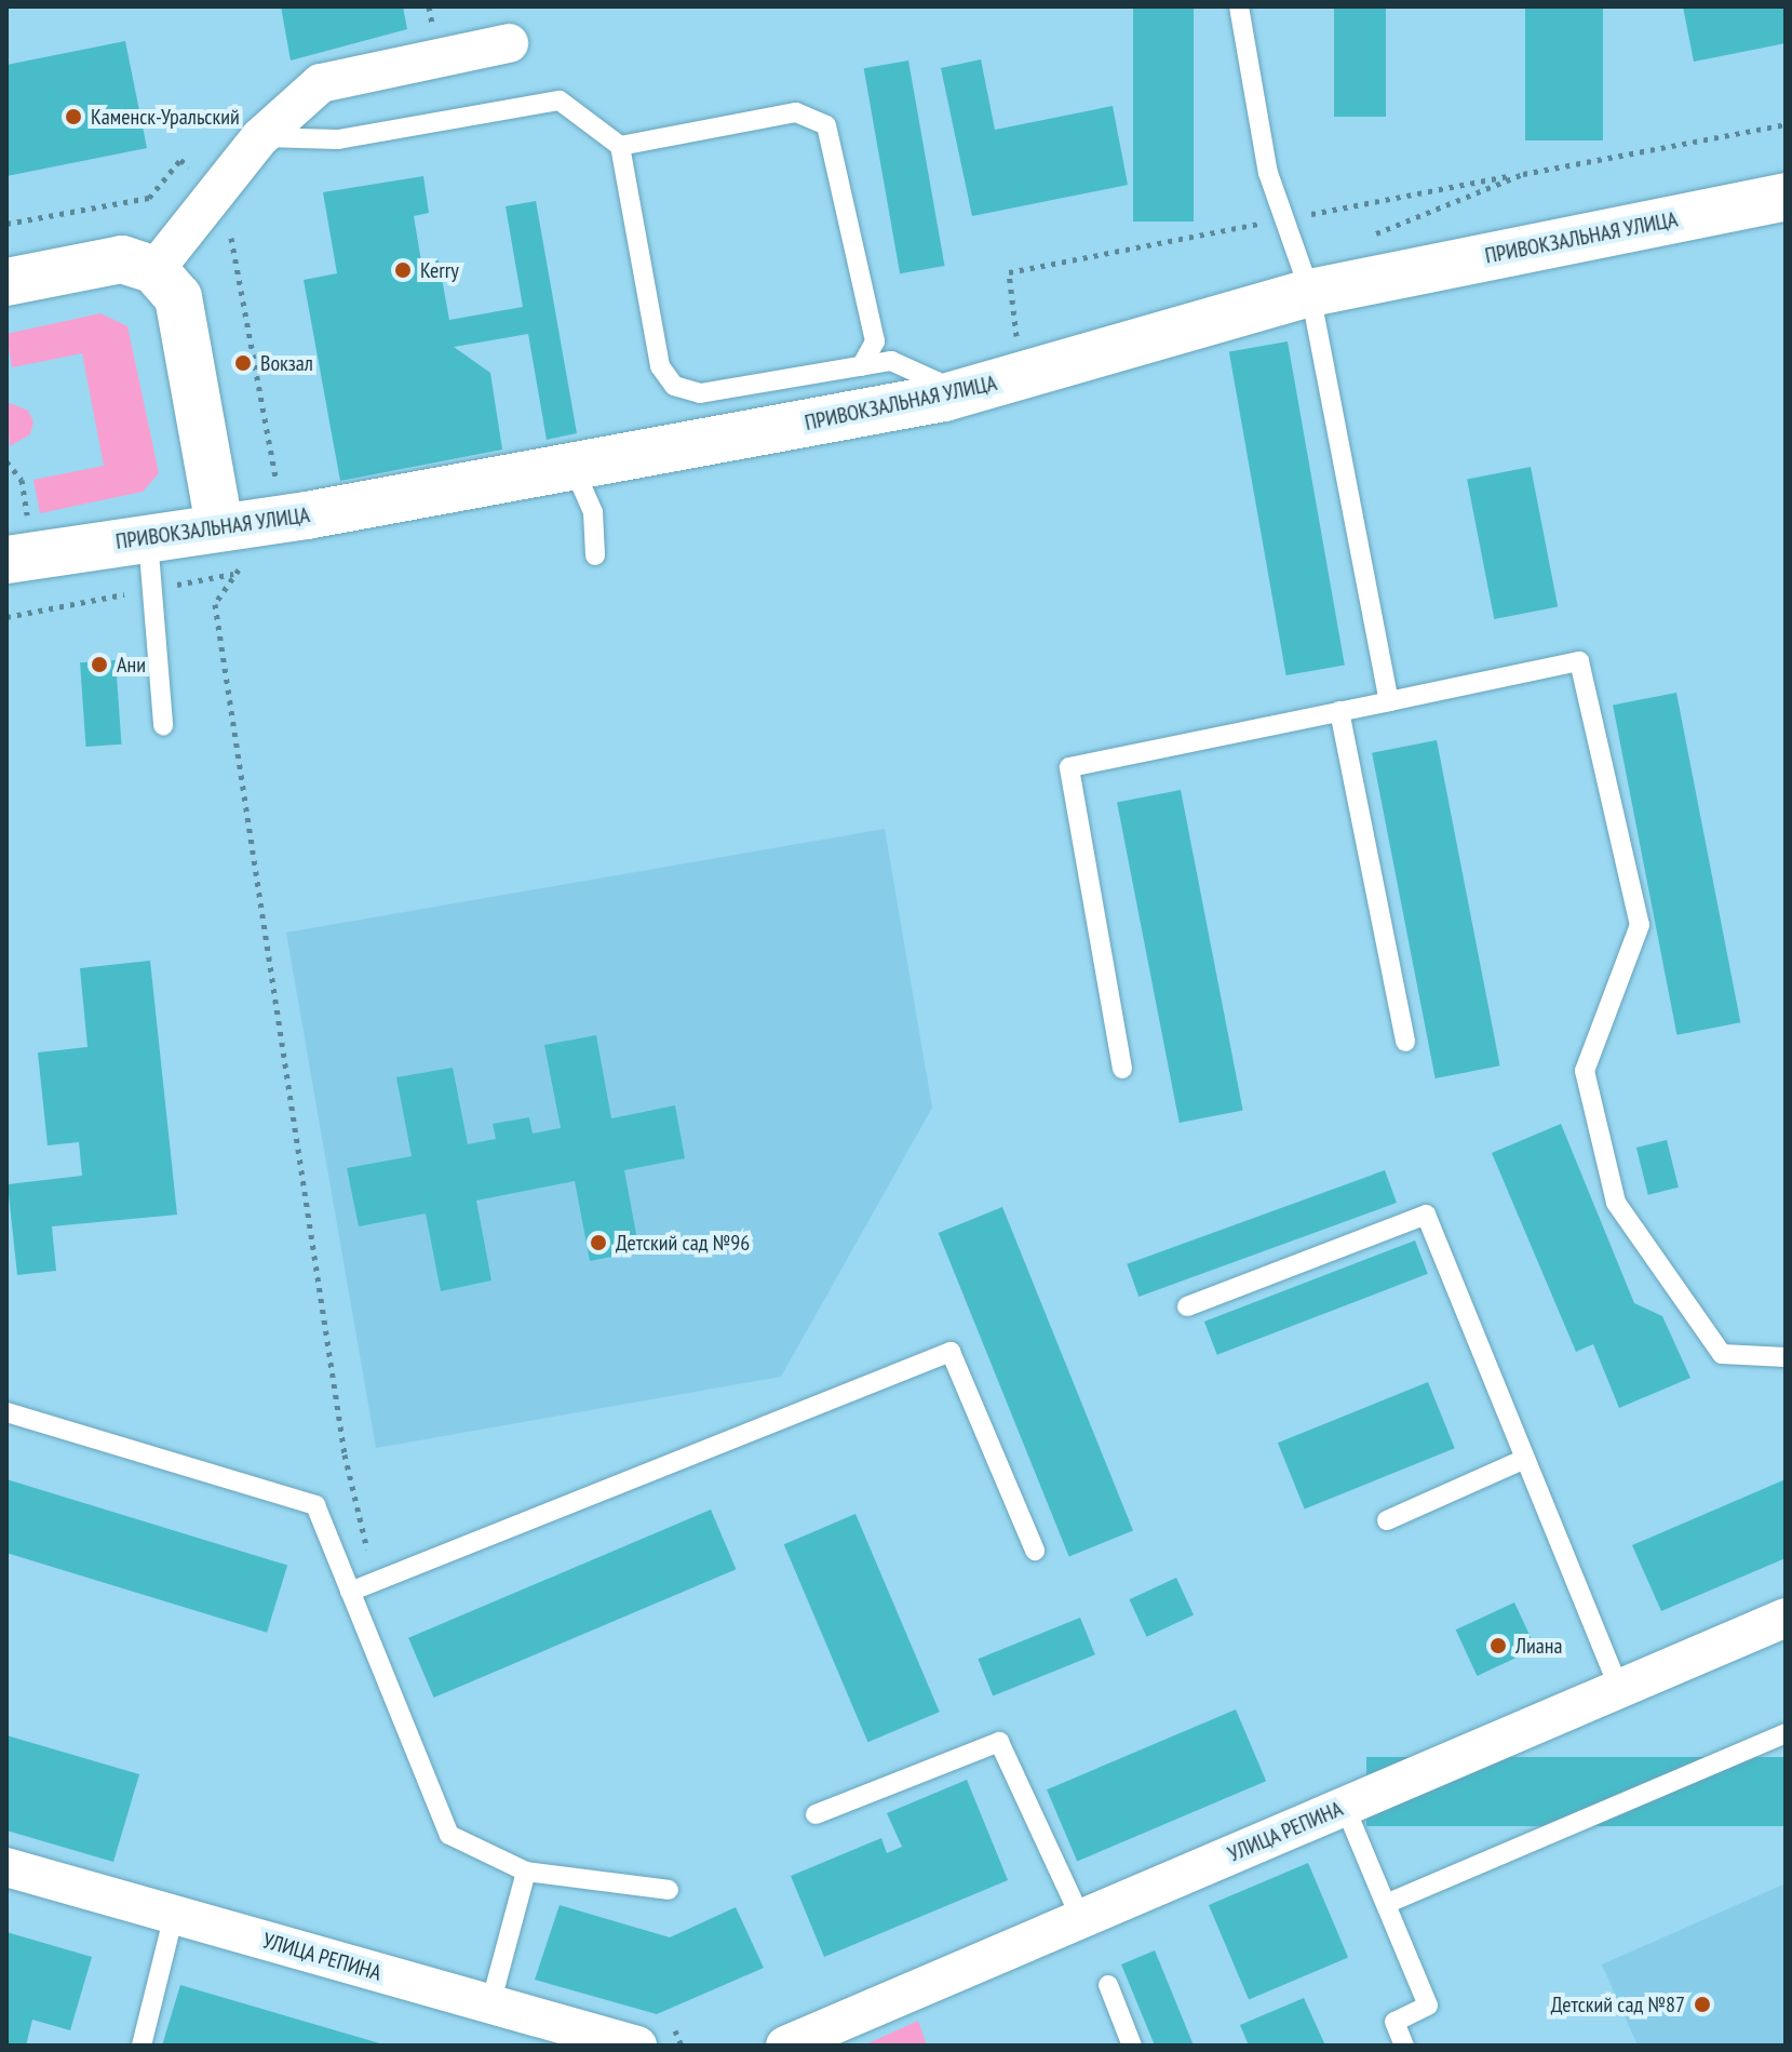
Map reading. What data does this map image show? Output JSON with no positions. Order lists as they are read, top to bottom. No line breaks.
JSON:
{"streets":{"street":["ПРИВОКЗАЛЬНАЯ УЛИЦА","УЛИЦА РЕПИНА"]},"places":["Каменск-Уральский","Kerry","Вокзал","Ани","Детский сад №96","Лиана","Детский сад №87"]}
